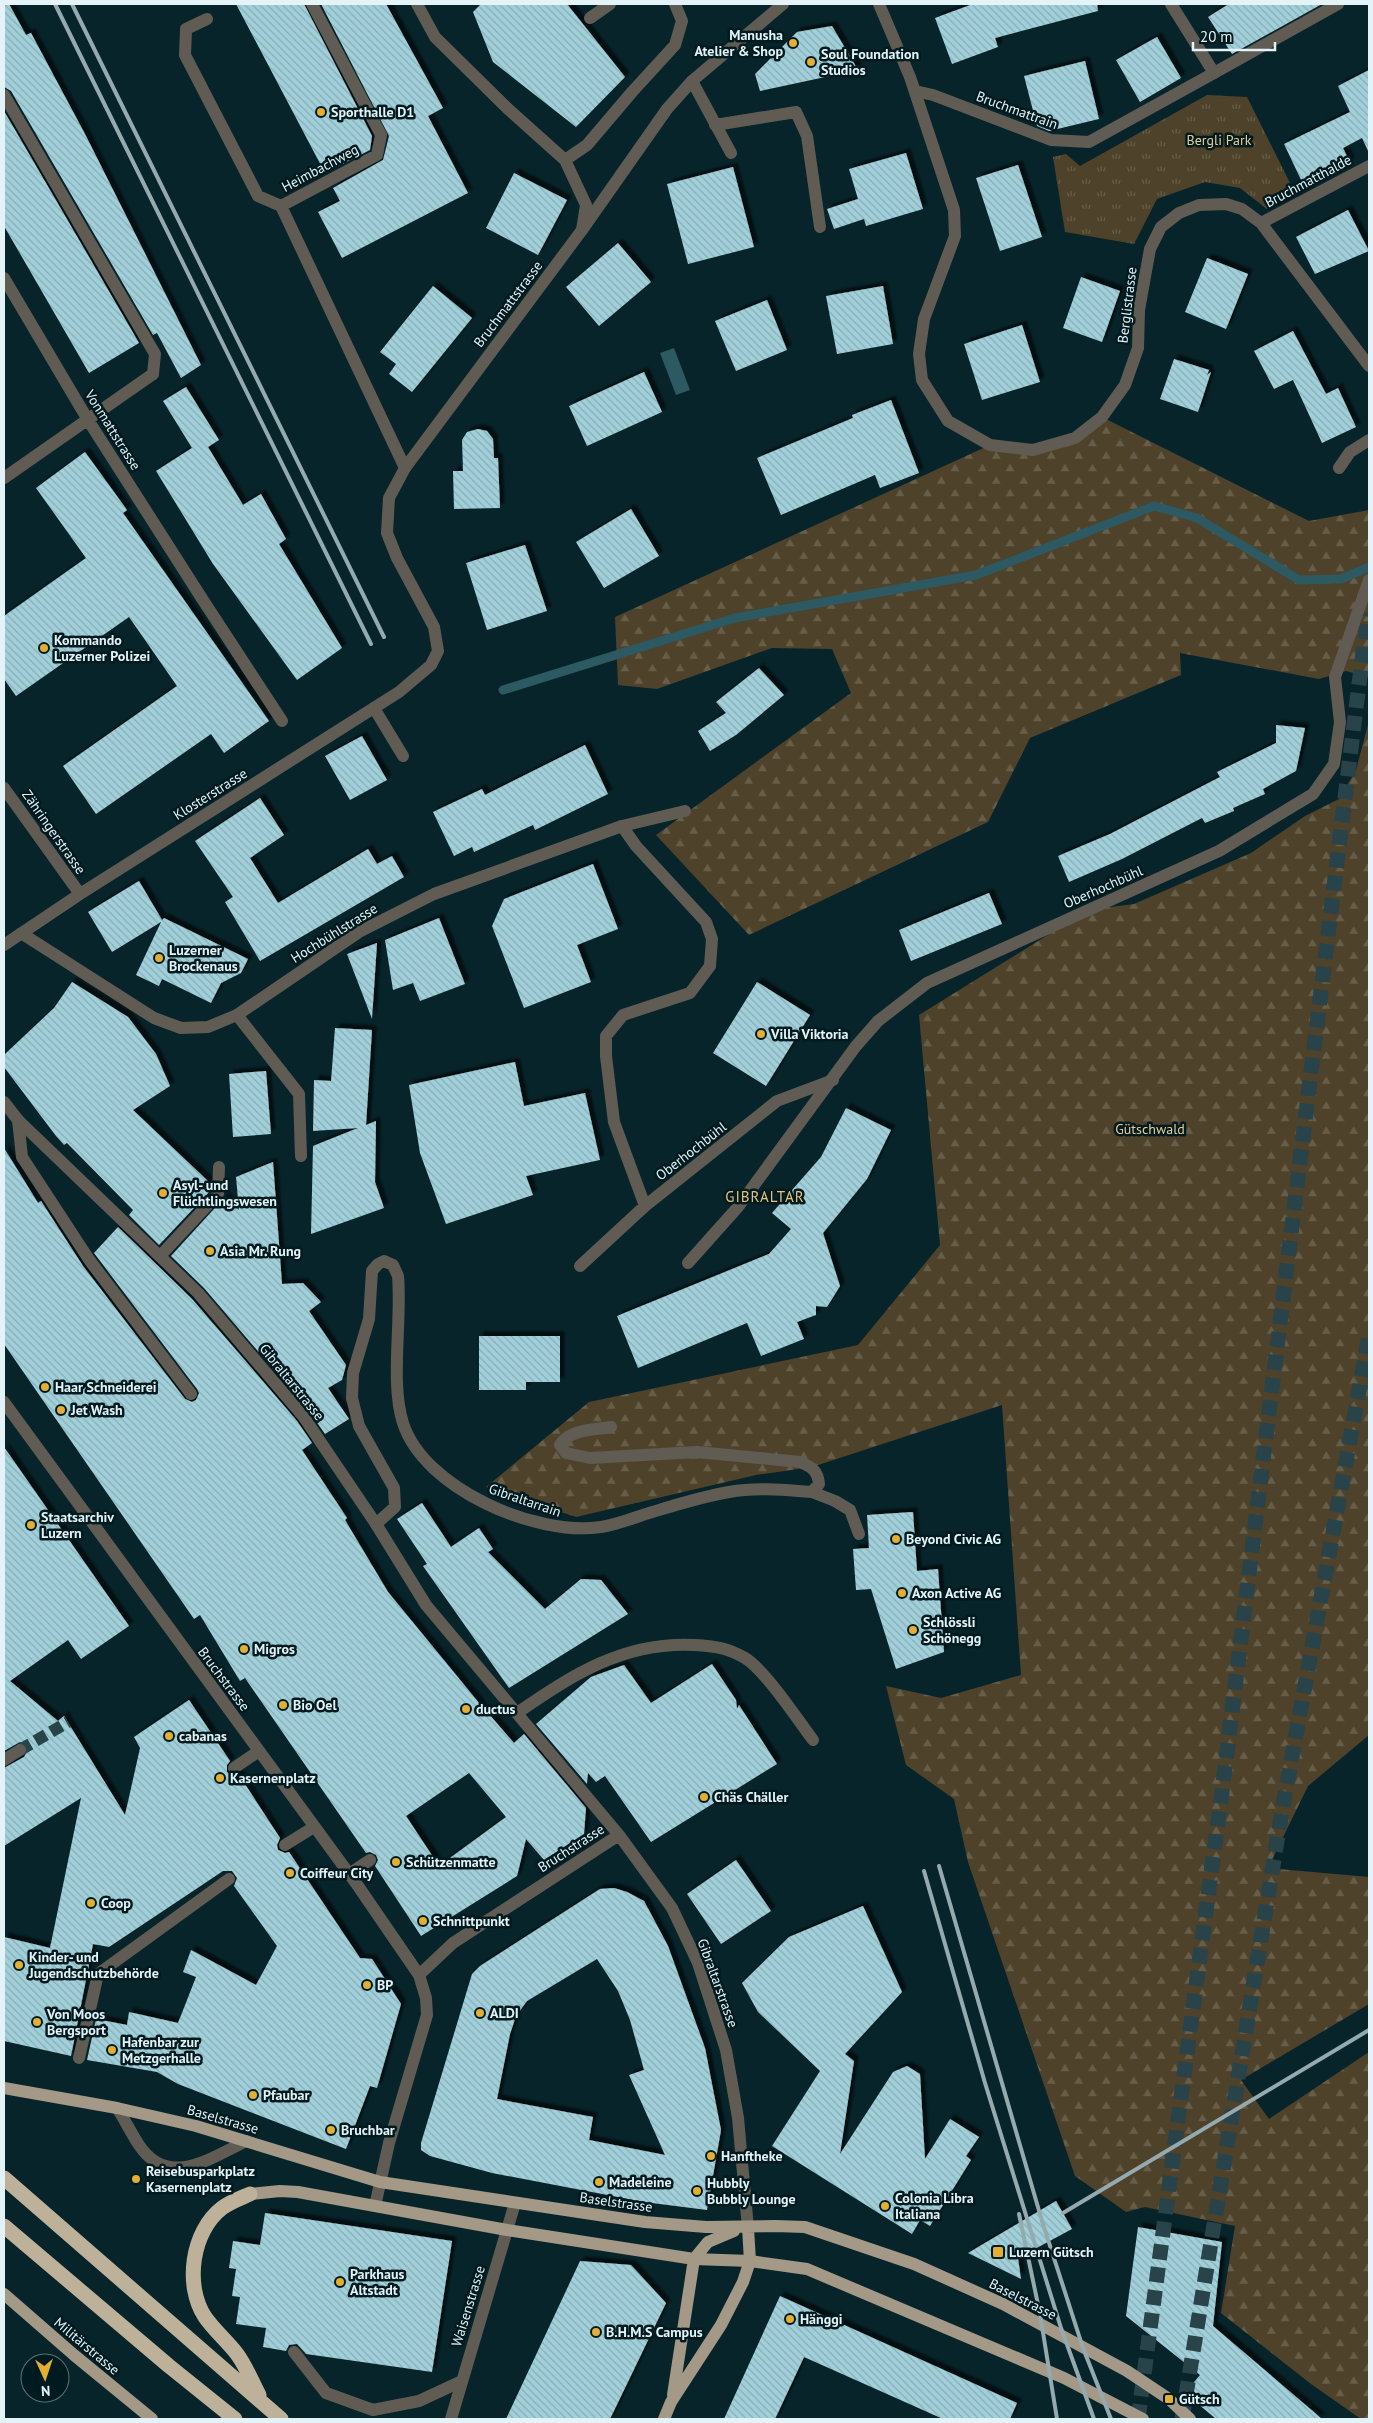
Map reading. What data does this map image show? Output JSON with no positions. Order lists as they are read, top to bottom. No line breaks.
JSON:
{"streets":{"main road":["Baselstrasse","Militärstrasse"],"street":["Bruchmattrain","Heimbachweg","Bruchmatthalde","Bruchmattstrasse","Berglistrasse","Vonmattstrasse","Klosterstrasse","Zähringerstrasse","Oberhochbühl","Hochbühlstrasse","Gibraltarstrasse","Gibraltarrain","Bruchstrasse","Waisenstrasse"]},"crossings":[["Bruchmattrain","Berglistrasse"],["Bruchmatthalde","Berglistrasse"],["Bruchmattstrasse","Klosterstrasse"],["Klosterstrasse","Zähringerstrasse"],["Klosterstrasse","Hochbühlstrasse"],["Gibraltarstrasse","Gibraltarrain"],["Gibraltarstrasse","Bruchstrasse"],["Gibraltarstrasse","Baselstrasse"],["Bruchstrasse","Baselstrasse"],["Baselstrasse","Waisenstrasse"]],"districts":["GIBRALTAR"],"parks":["Bergli Park","Gütschwald"],"places":{"other":["Manusha Atelier & Shop","Soul Foundation Studios","Sporthalle D1","Kommando Luzerner Polizei","Luzerner Brockenaus","Villa Viktoria","Asyl- und Flüchtlingswesen","Asia Mr. Rung","Haar Schneiderei","Jet Wash","Staatsarchiv Luzern","Beyond Civic AG","Axon Active AG","Schlössli Schönegg","Migros","Bio Oel","ductus","cabanas","Kasernenplatz","Chäs Chäller","Schützenmatte","Coiffeur City","Coop","Schnittpunkt","Kinder- und Jugendschutzbehörde","BP","ALDI","Von Moos Bergsport","Hafenbar zur Metzgerhalle","Pfaubar","Bruchbar","Hanftheke","Reisebusparkplatz Kasernenplatz","Madeleine","Hubbly Bubbly Lounge","Colonia Libra Italiana","Parkhaus Altstadt","Hänggi","B.H.M.S Campus"],"transit":["Luzern Gütsch","Gütsch"]},"scale_bar":"20 m","north":"bottom"}
